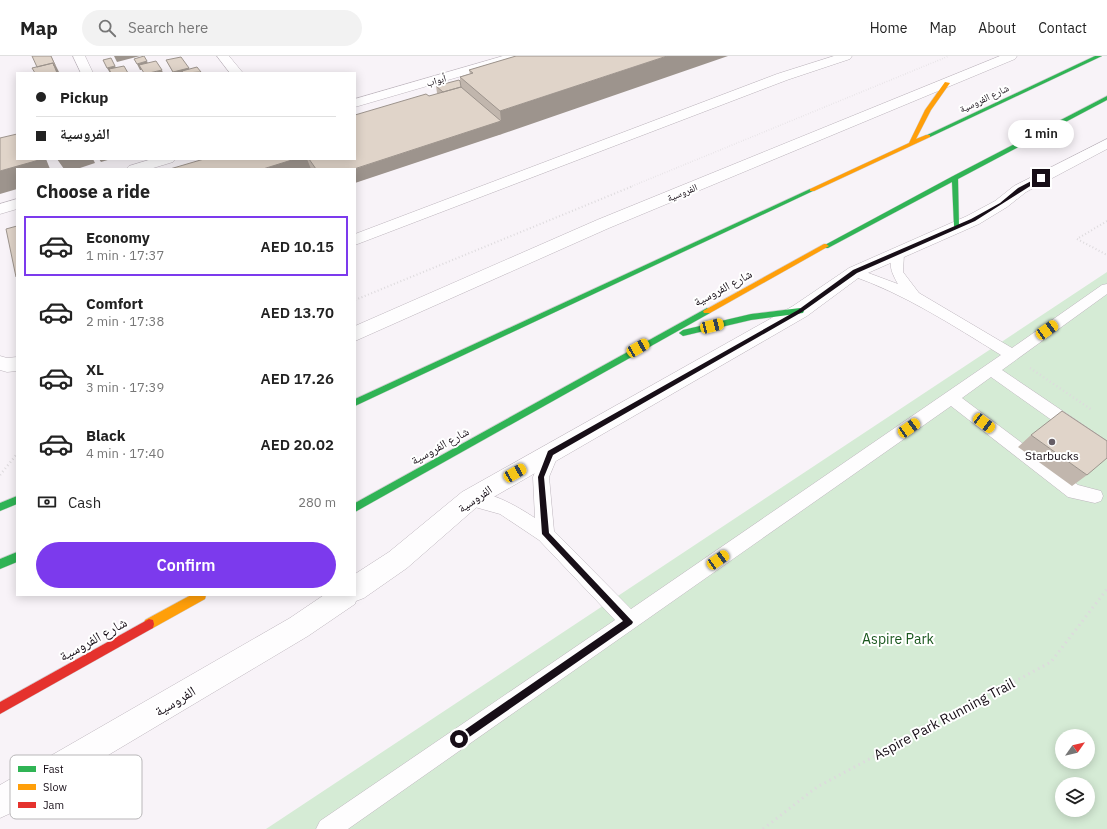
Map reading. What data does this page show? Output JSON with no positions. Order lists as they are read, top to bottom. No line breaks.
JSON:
{"streets":{"highway":["شارع الفروسية"],"street":["أبواب","الفروسية"],"path":["Aspire Park Running Trail"]},"parks":["Aspire Park"],"places":["Starbucks"],"legend":["Fast","Slow","Jam"],"north":"top right","page":{"header":"Map","search":"Search here","nav":["Home","Map","About","Contact"],"banner":["Pickup","الفروسية"],"bubble":"1 min","heading":"Choose a ride","list":[{"name":"Economy","note":"1 min · 17:37","value":"AED 10.15"},{"name":"Comfort","note":"2 min · 17:38","value":"AED 13.70"},{"name":"XL","note":"3 min · 17:39","value":"AED 17.26"},{"name":"Black","note":"4 min · 17:40","value":"AED 20.02"}],"pay":["Cash","280 m"],"buttons":"Confirm"}}
